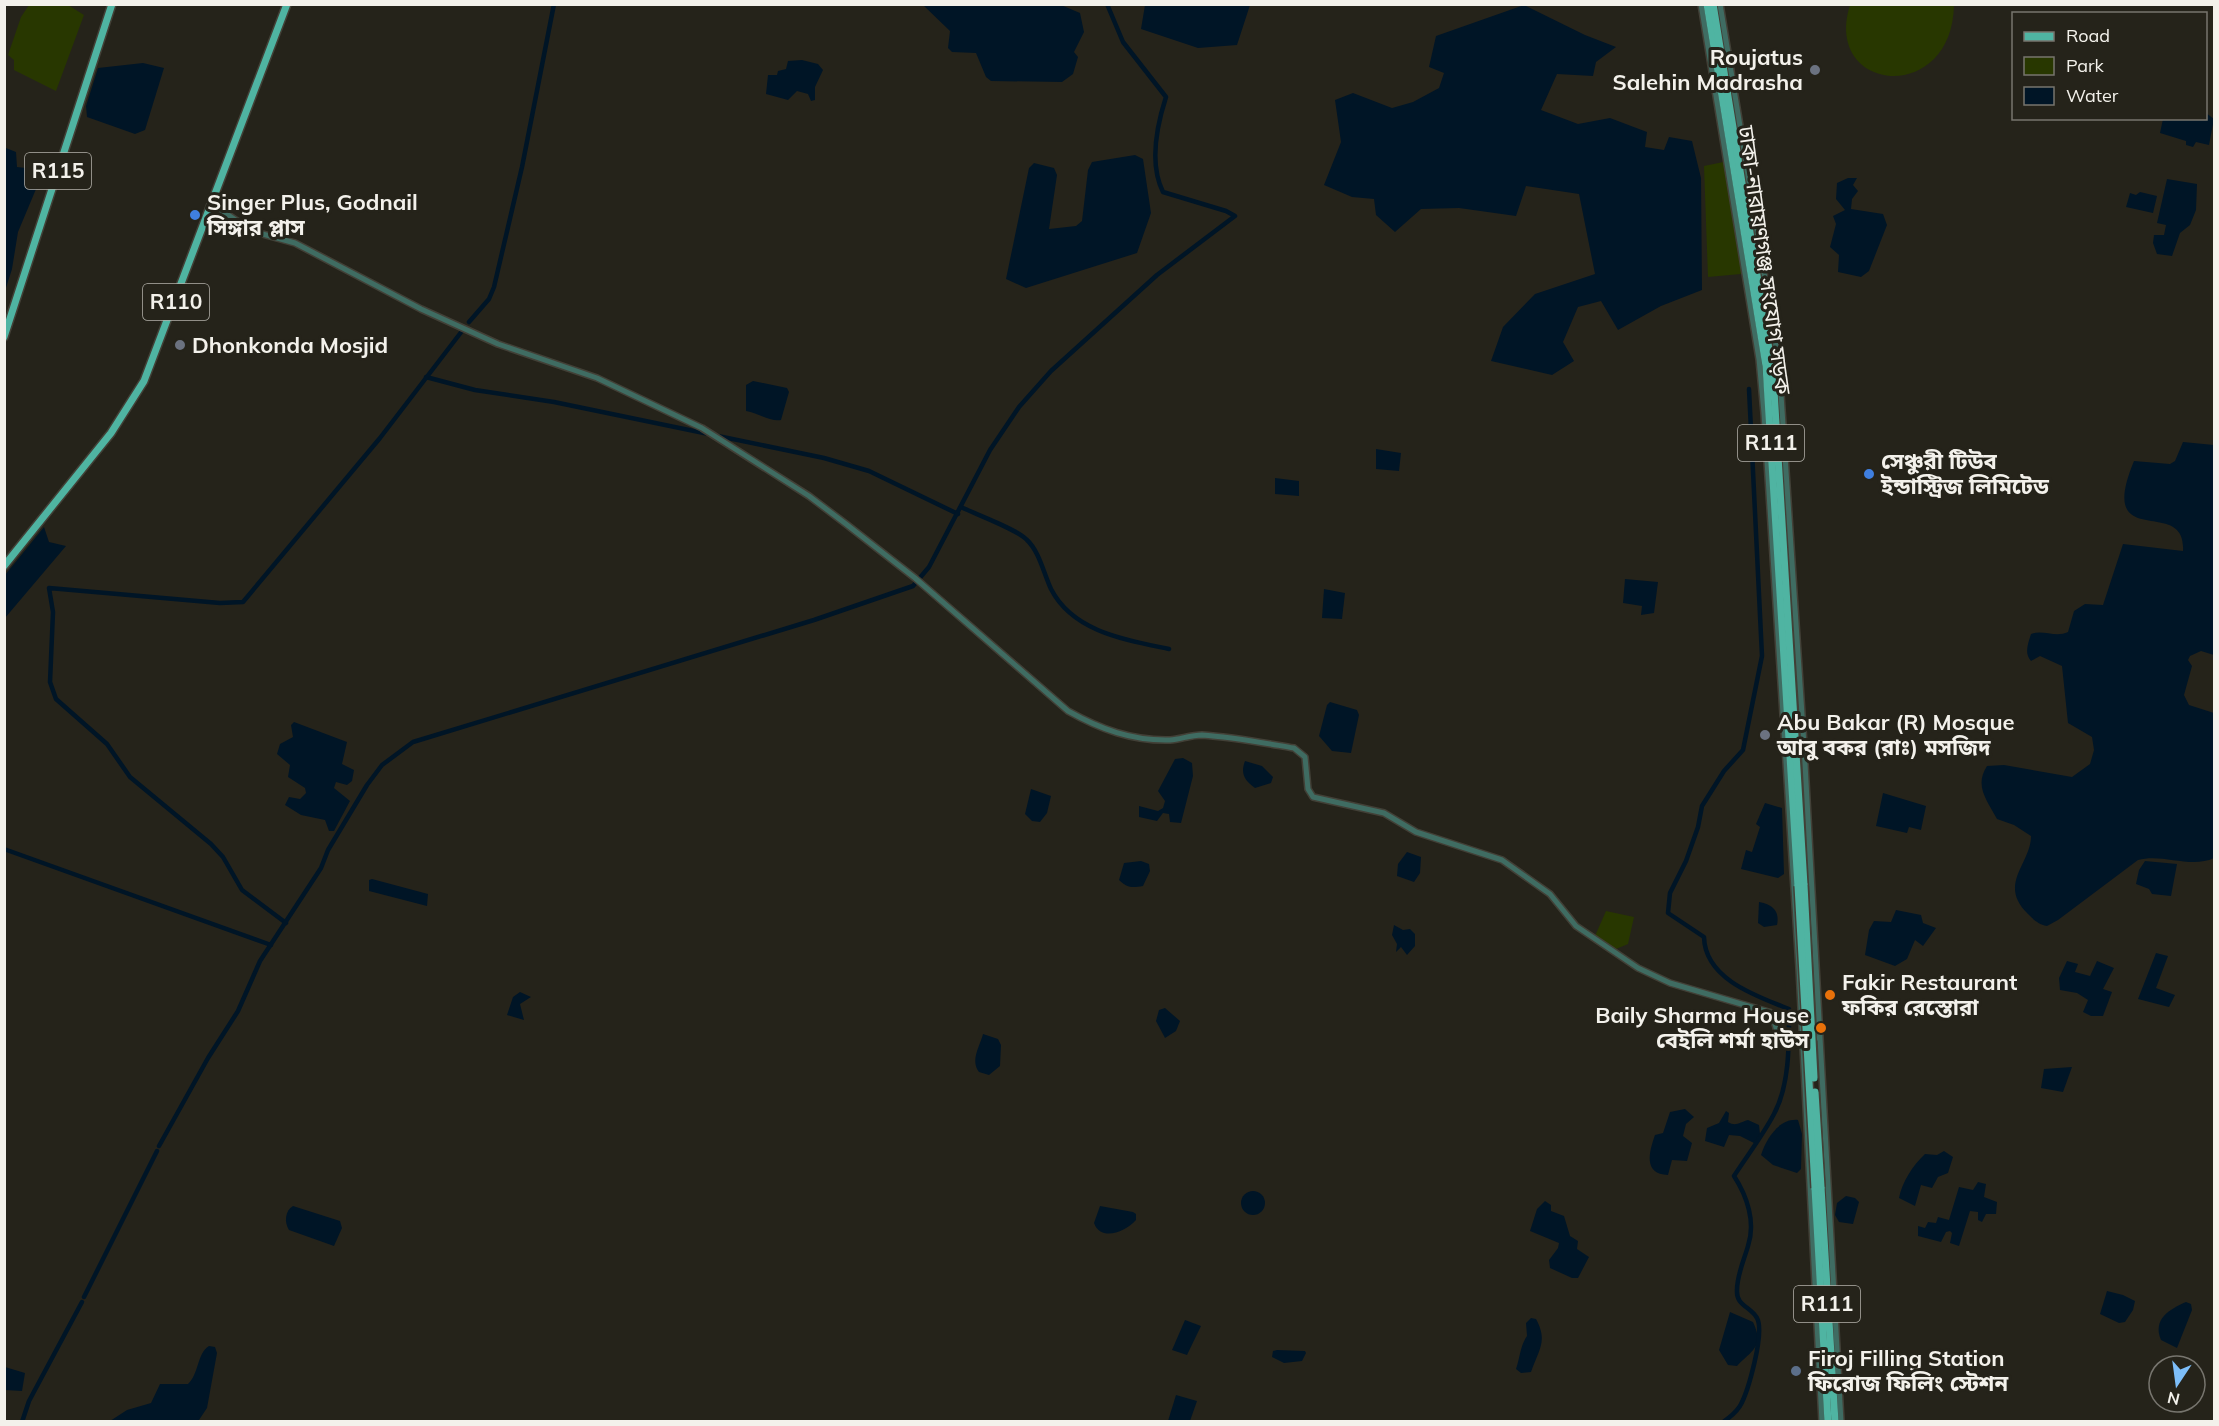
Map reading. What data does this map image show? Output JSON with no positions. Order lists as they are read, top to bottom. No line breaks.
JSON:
{"streets":{"main road":["R115","ঢাকা-নারায়ণগঞ্জ সংযোগ সড়ক","R110","R111"]},"places":["Roujatus Salehin Madrasha","Singer Plus, Godnail সিঙ্গার প্লাস","Dhonkonda Mosjid","সেঞ্চুরী টিউব ইন্ডাস্ট্রিজ লিমিটেড","Abu Bakar (R) Mosque আবু বকর (রাঃ) মসজিদ","Fakir Restaurant ফকির রেস্তোরা","Baily Sharma House বেইলি শর্মা হাউস","Firoj Filling Station ফিরোজ ফিলিং স্টেশন"],"legend":["Road","Park","Water"],"north":"bottom"}
